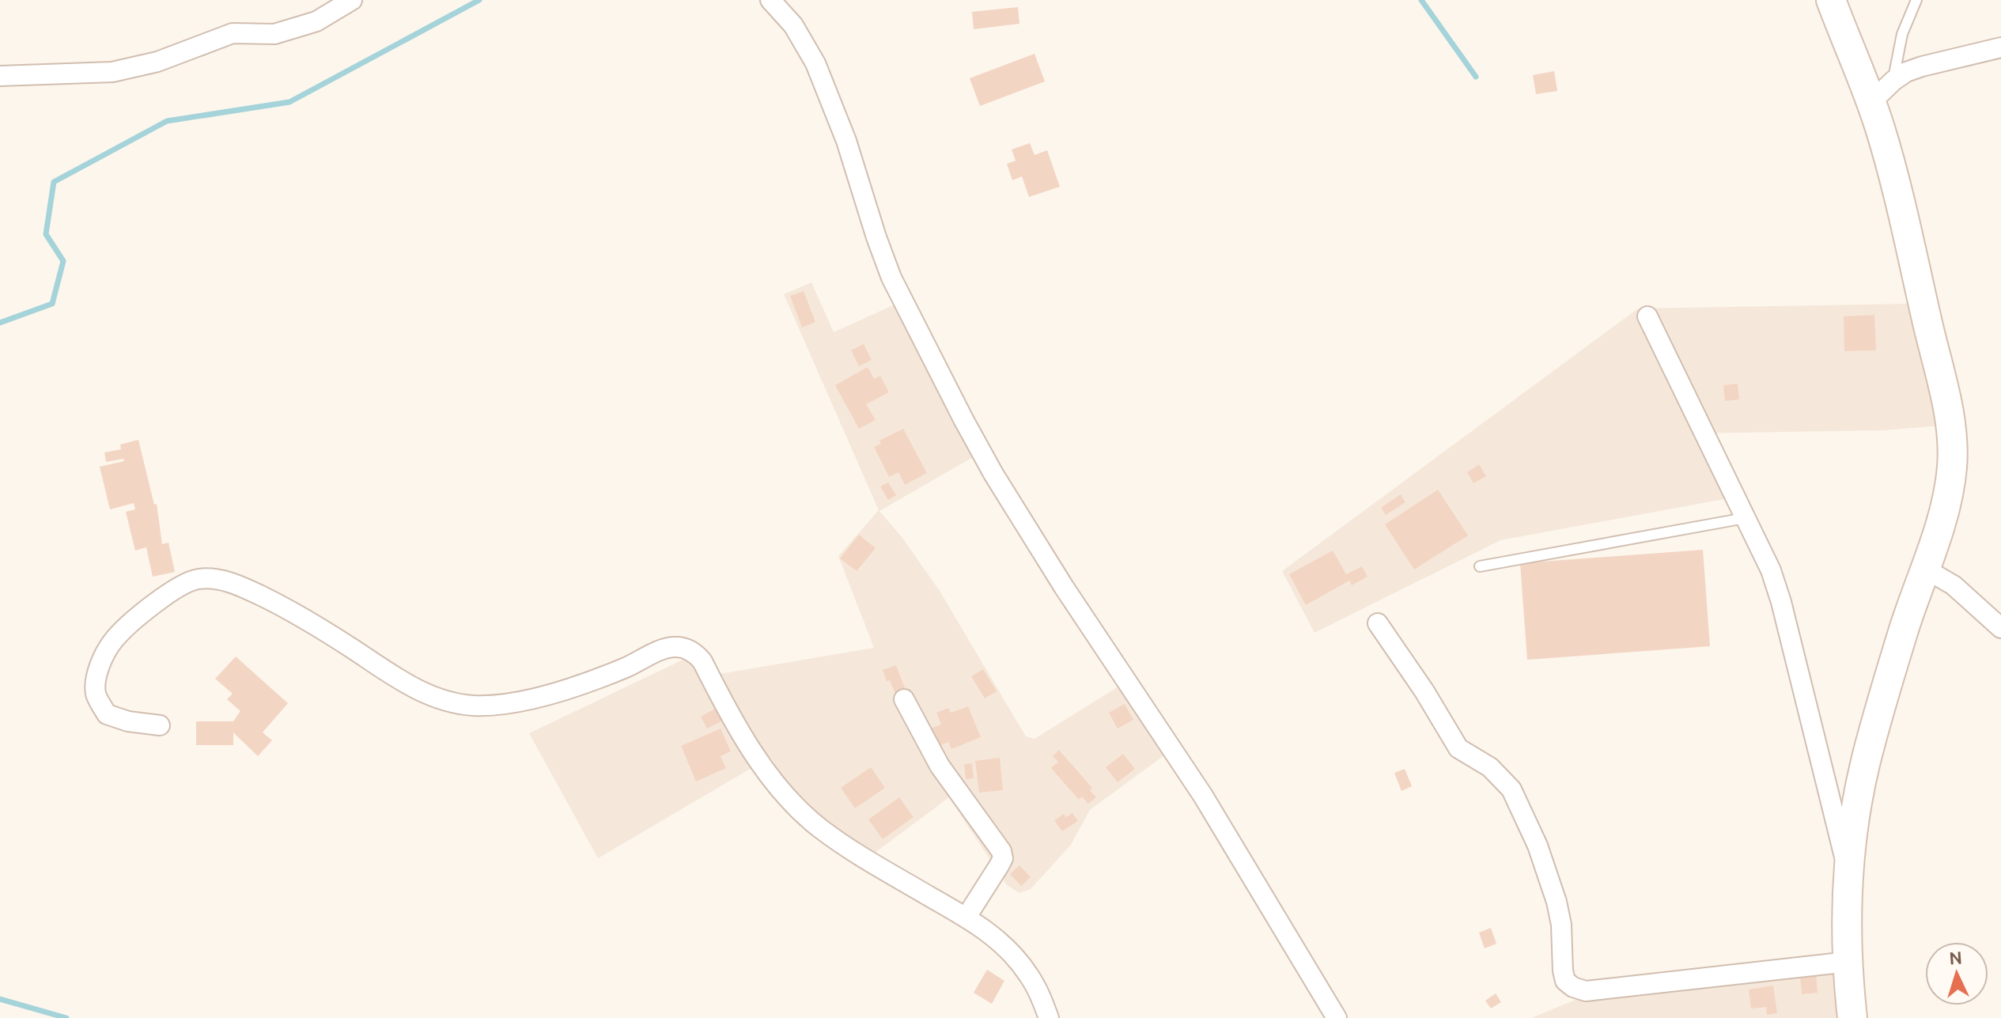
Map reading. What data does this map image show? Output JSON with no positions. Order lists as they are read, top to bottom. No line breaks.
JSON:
{"north":"top"}
